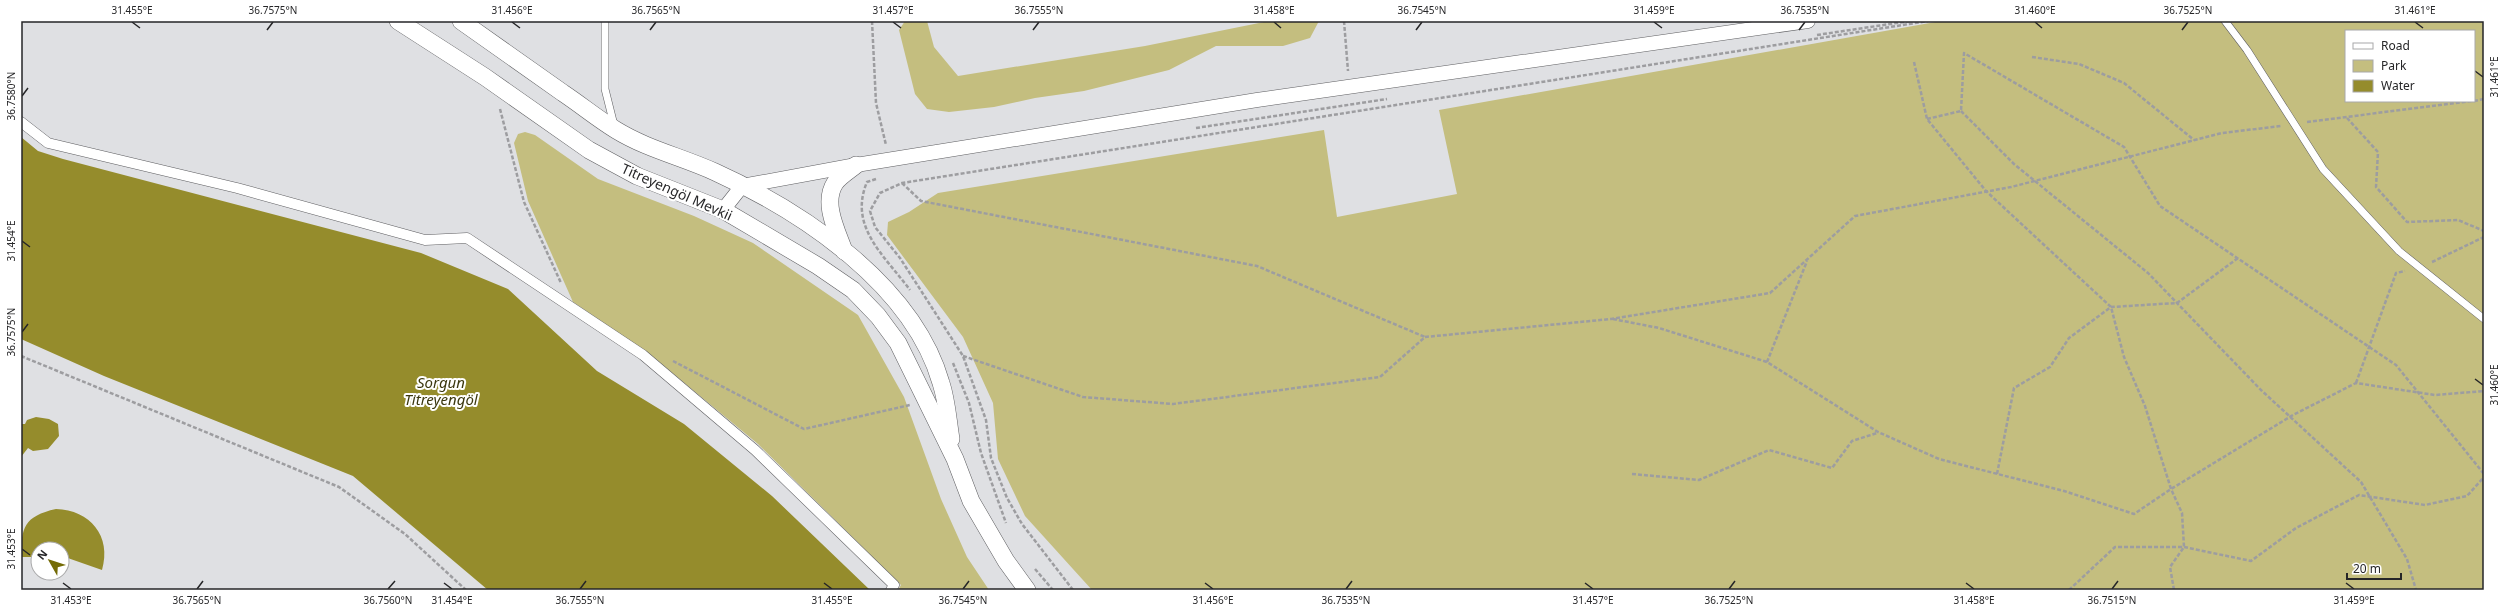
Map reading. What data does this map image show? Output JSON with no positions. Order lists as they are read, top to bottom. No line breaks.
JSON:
{"streets":{"street":["Titreyengöl Mevkii"]},"water":["Sorgun Titreyengöl"],"legend":["Road","Park","Water"],"scale_bar":"20 m","north":"top left","coordinates":["31.455°E","36.7575°N","31.456°E","36.7565°N","31.457°E","36.7555°N","31.458°E","36.7545°N","31.459°E","36.7535°N","31.460°E","36.7525°N","31.461°E","36.7580°N","31.454°E","31.453°E","36.7560°N","36.7515°N"]}
